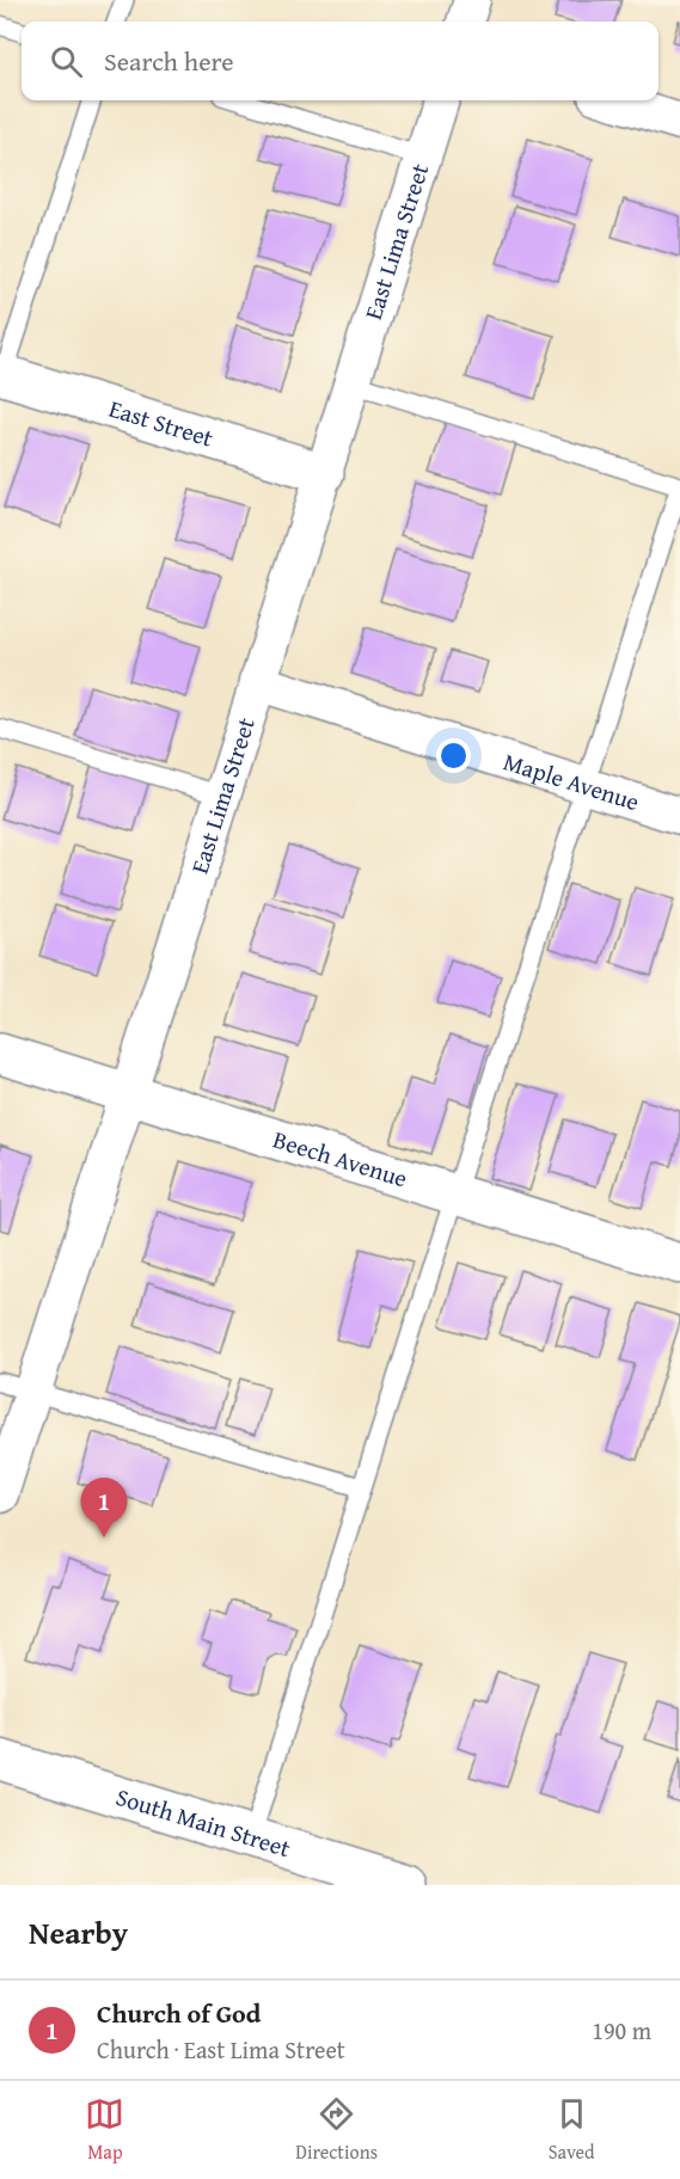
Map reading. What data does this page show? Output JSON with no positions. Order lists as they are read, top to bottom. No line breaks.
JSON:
{"streets":{"street":["East Lima Street","East Street","Maple Avenue","Beech Avenue","South Main Street"]},"crossings":[["East Lima Street","East Street"],["East Lima Street","Maple Avenue"],["East Lima Street","Beech Avenue"]],"page":{"search":"Search here","pins":"1","heading":"Nearby","list":[{"mark":"1","name":"Church of God","note":"Church · East Lima Street","value":"190 m"}],"nav":["Map","Directions","Saved"]}}
